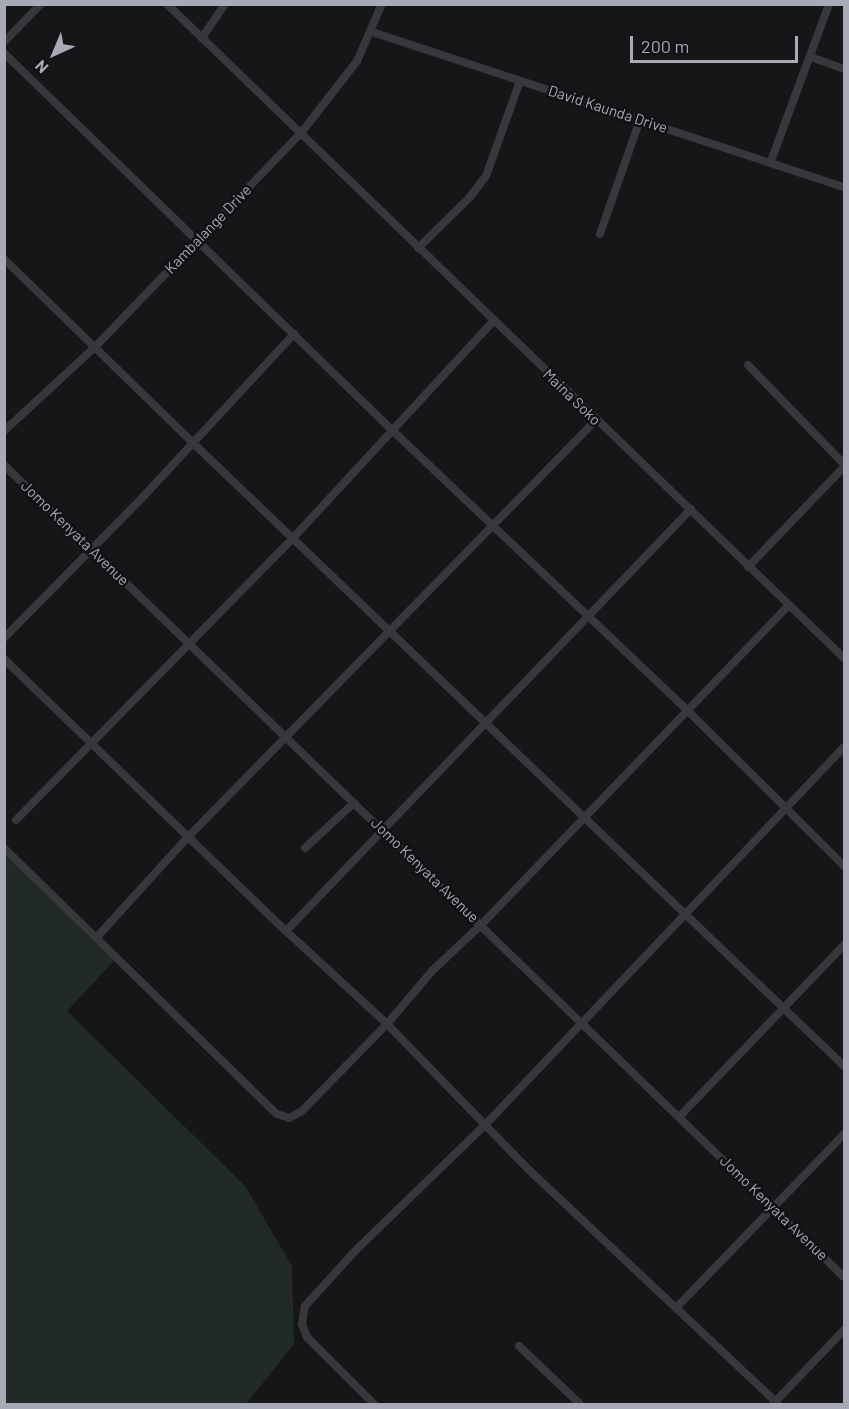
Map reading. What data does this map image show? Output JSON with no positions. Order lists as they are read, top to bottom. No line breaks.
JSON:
{"streets":{"street":["David Kaunda Drive","Kambalange Drive","Maina Soko","Jomo Kenyata Avenue"]},"crossings":[["David Kaunda Drive","Kambalange Drive"],["Kambalange Drive","Maina Soko"]],"scale_bar":"200 m","north":"bottom left"}
